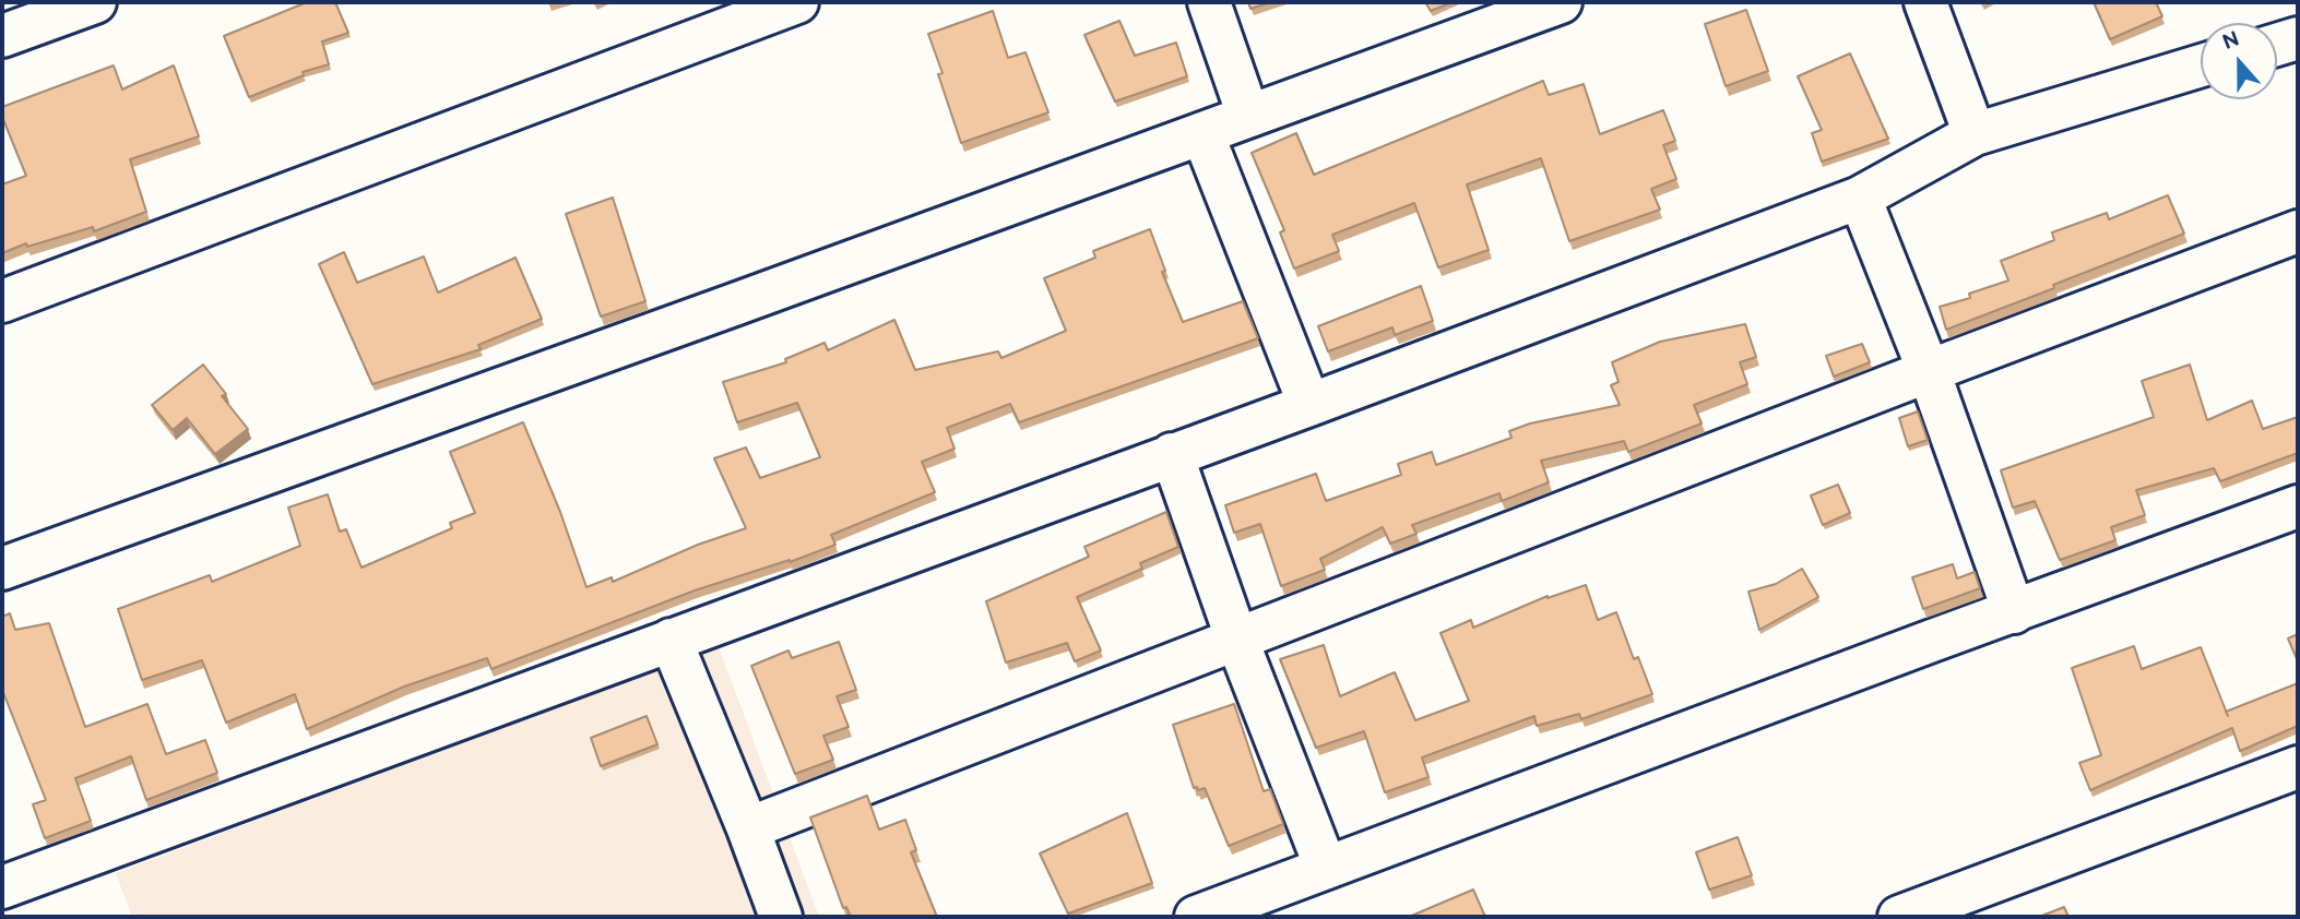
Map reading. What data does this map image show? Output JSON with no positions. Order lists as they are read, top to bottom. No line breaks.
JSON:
{"north":"top"}
